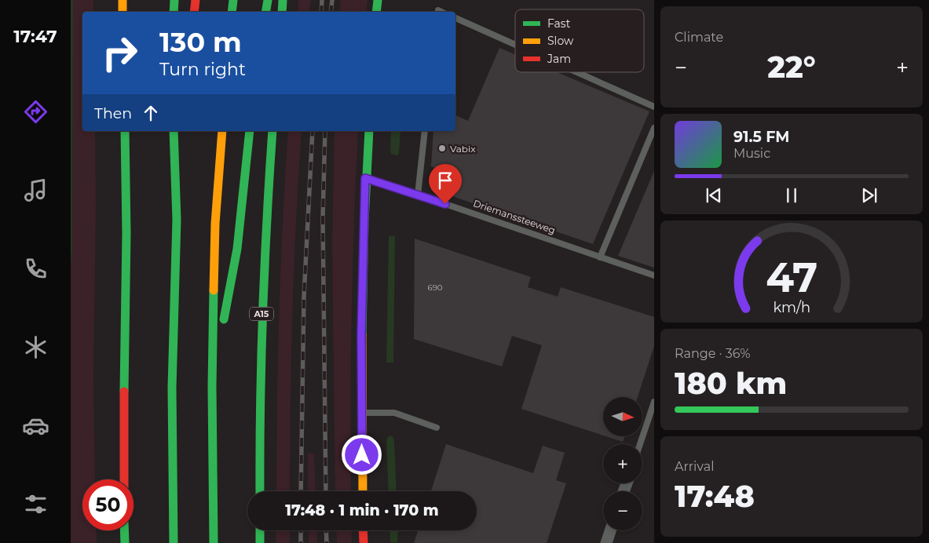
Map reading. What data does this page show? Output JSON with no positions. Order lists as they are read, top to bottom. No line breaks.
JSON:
{"streets":{"main road":["A15"],"lane":["Driemanssteeweg"]},"places":["Vabix"],"house_numbers":["690"],"legend":["Fast","Slow","Jam"],"north":"right","page":{"tabs":"17:47","tile":["Climate",["Range · 36%","180 km"],["Arrival","17:48"]],"turn":["130 m","Turn right"],"heat":["−","22°","+"],"then":"Then","song":["91.5 FM","Music"],"map_buttons":["+","−"],"limit":"50","trip":"17:48 · 1 min · 170 m","gauge":["47","km/h"]}}
